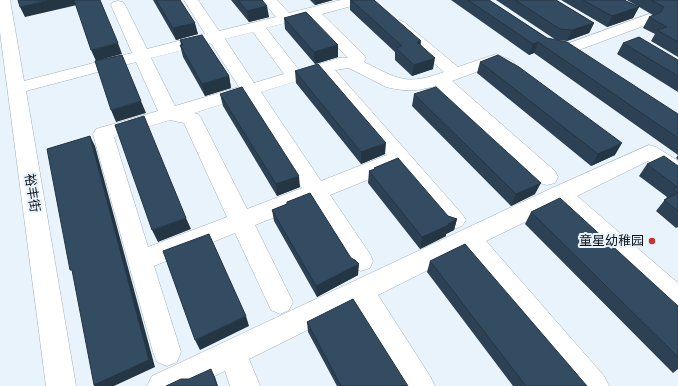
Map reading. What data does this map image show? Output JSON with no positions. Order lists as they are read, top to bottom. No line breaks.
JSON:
{"streets":{"street":["裕丰街"]},"places":["童星幼稚园"]}
